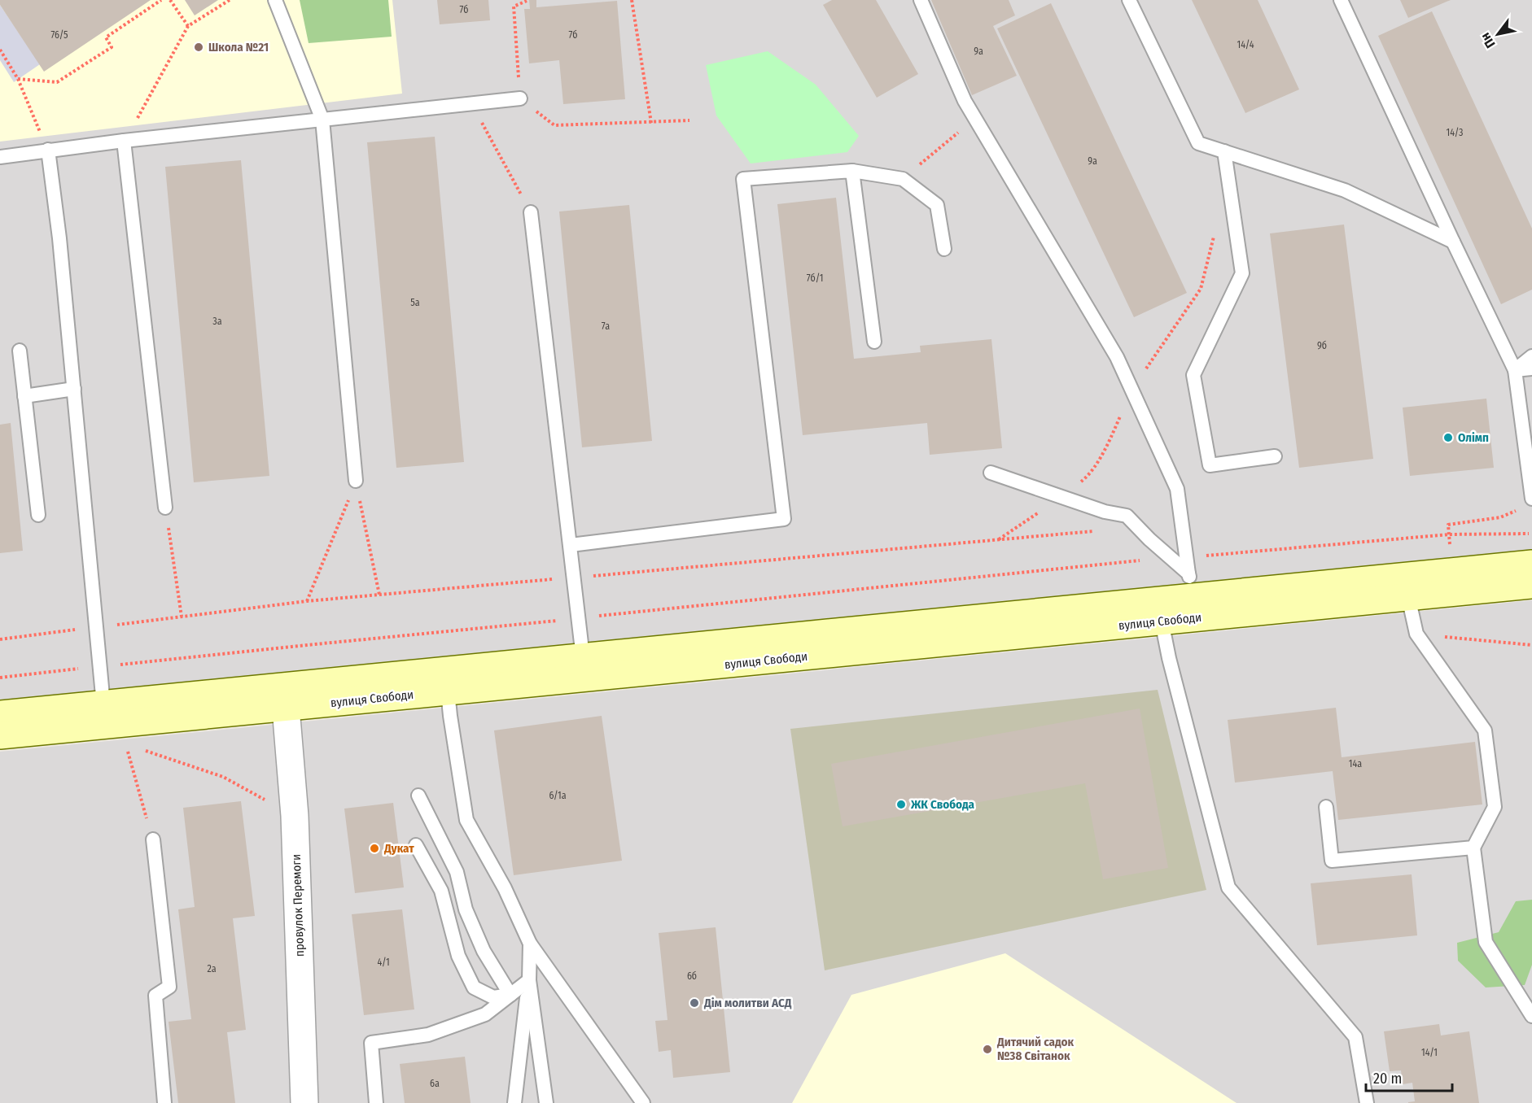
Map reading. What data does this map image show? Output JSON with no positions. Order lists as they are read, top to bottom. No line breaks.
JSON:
{"streets":{"main road":["вулиця Свободи"],"street":["провулок Перемоги"]},"crossings":[["вулиця Свободи","провулок Перемоги"]],"places":["Школа №21","Олімп","ЖК Свобода","Дукат","Дім молитви АСД","Дитячий садок №38 Світанок"],"house_numbers":["7б","76/5","7б","14/4","9а","14/3","9а","7б/1","5а","3а","7а","9б","14а","6/1а","4/1","2а","6б","14/1","6а"],"scale_bar":"20 m","north":"bottom left"}
